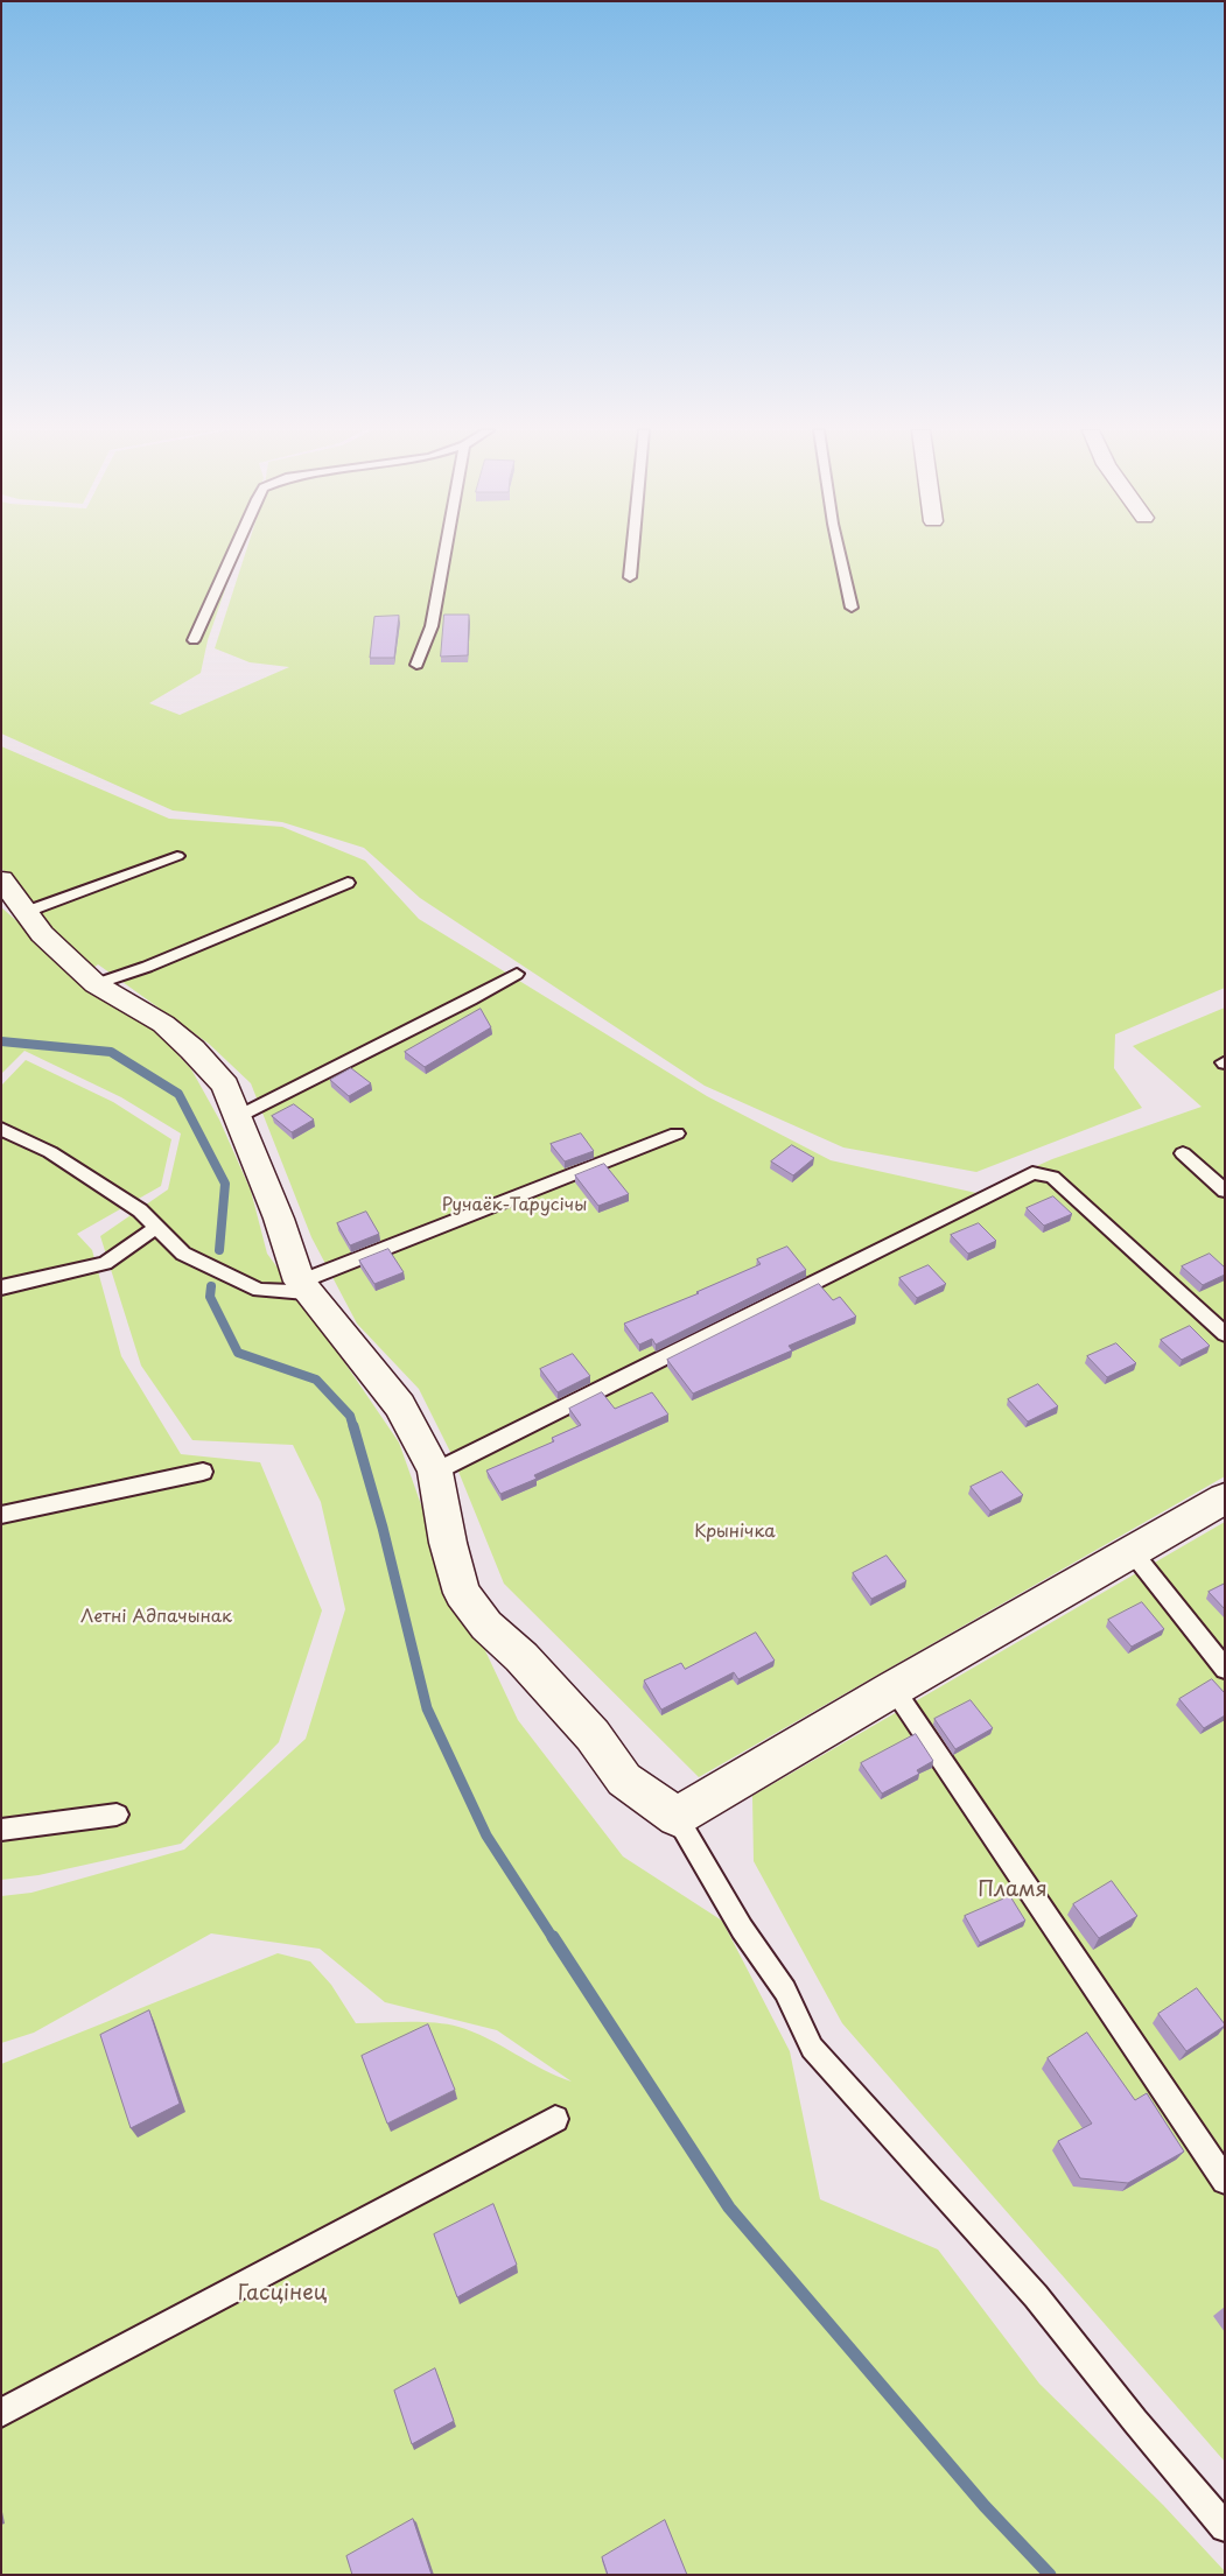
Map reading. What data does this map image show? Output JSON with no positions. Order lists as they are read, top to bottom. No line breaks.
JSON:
{"parks":["Ручаёк-Тарусічы","Крынічка","Летні Адпачынак","Пламя","Гасцінец"]}
